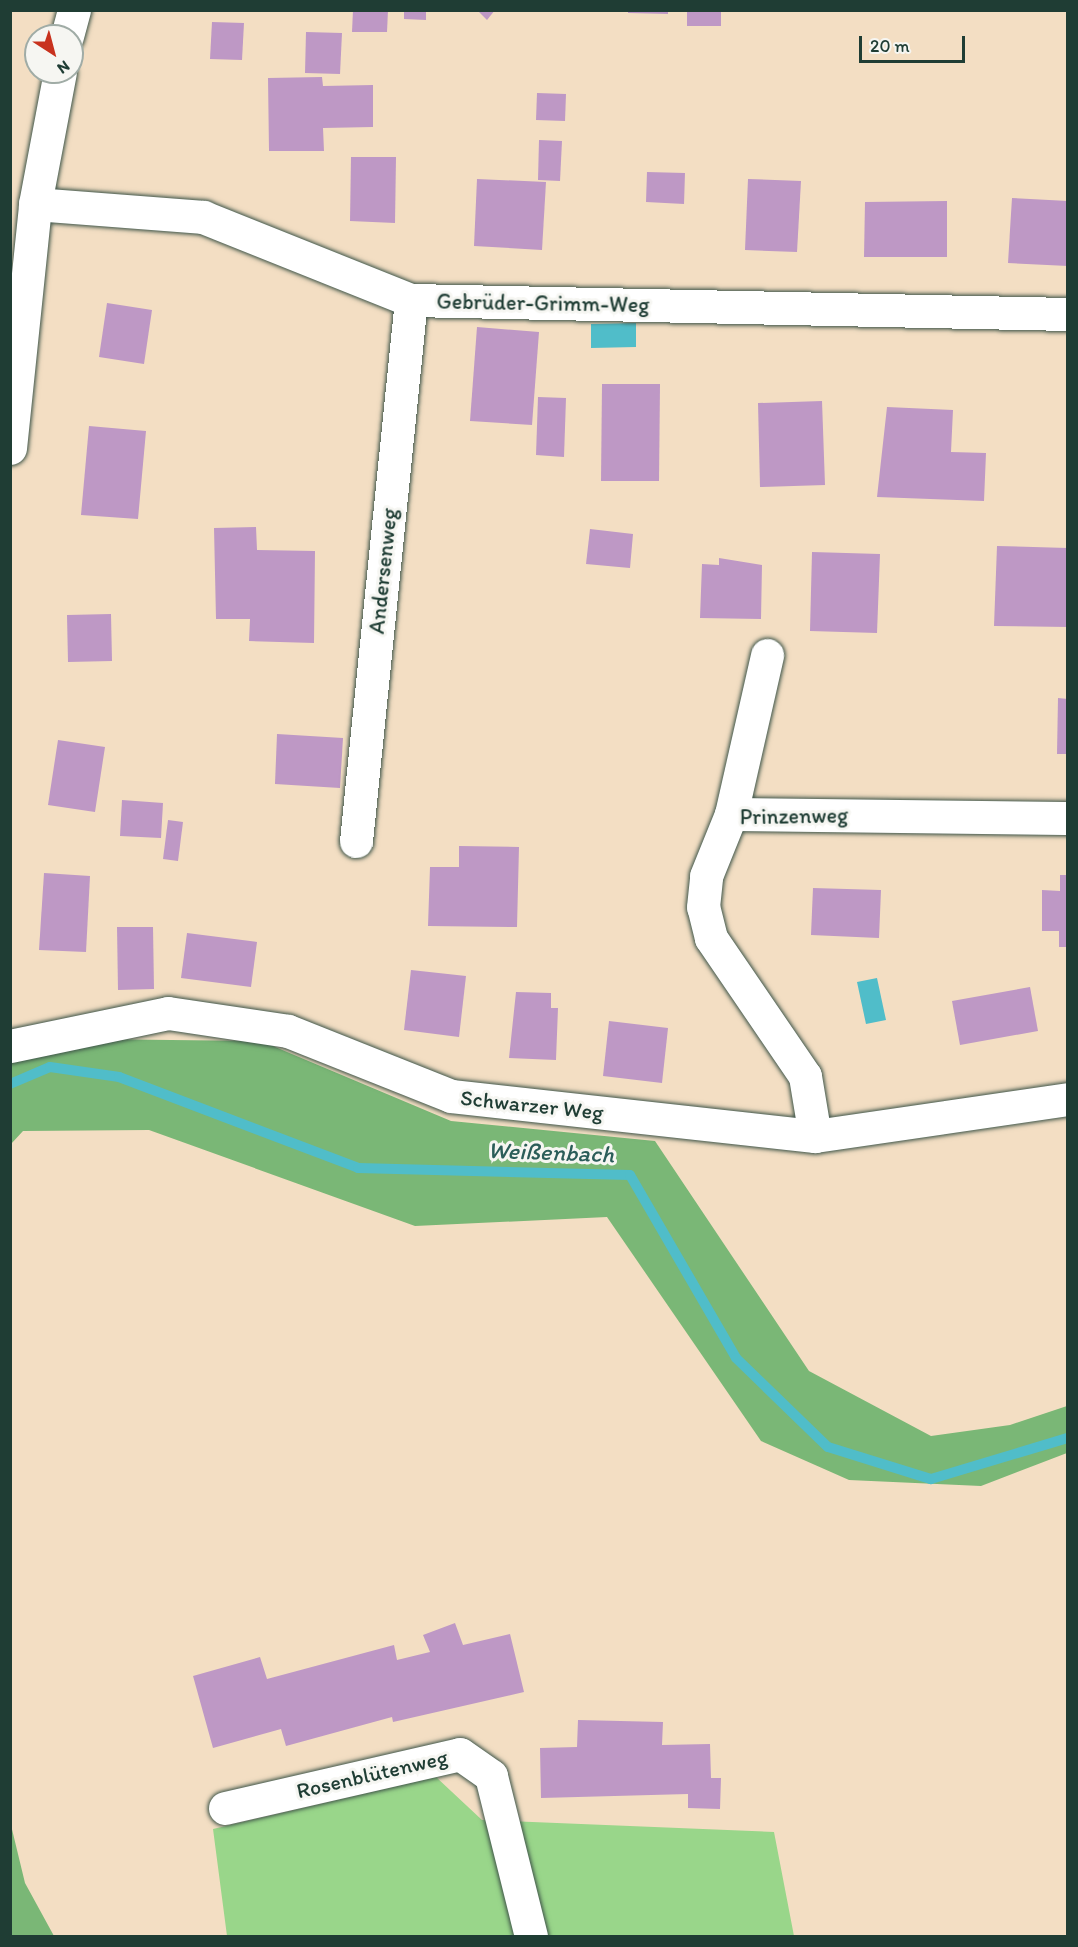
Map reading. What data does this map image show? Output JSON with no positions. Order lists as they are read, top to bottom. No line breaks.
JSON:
{"streets":{"street":["Gebrüder-Grimm-Weg","Andersenweg","Prinzenweg","Schwarzer Weg","Rosenblütenweg"]},"crossings":[["Gebrüder-Grimm-Weg","Andersenweg"],["Prinzenweg","Schwarzer Weg"]],"water":["Weißenbach"],"scale_bar":"20 m","north":"bottom right"}
